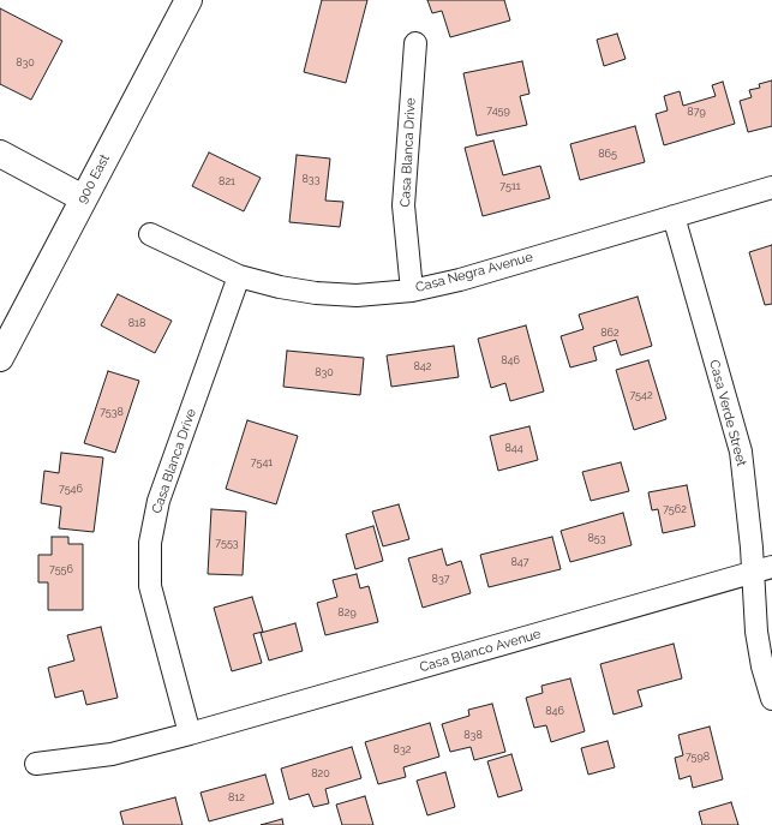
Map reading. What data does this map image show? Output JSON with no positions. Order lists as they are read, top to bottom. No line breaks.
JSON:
{"streets":{"main road":["900 East"],"street":["Casa Blanca Drive","Casa Negra Avenue","Casa Verde Street","Casa Blanco Avenue"]},"crossings":[["Casa Blanca Drive","Casa Negra Avenue"],["Casa Blanca Drive","Casa Blanco Avenue"],["Casa Negra Avenue","Casa Verde Street"],["Casa Verde Street","Casa Blanco Avenue"]],"house_numbers":["830","7459","879","865","833","821","7511","818","862","846","842","830","7542","7538","844","7541","7546","7562","853","7553","847","7556","837","829","846","838","832","7598","820","812"]}
